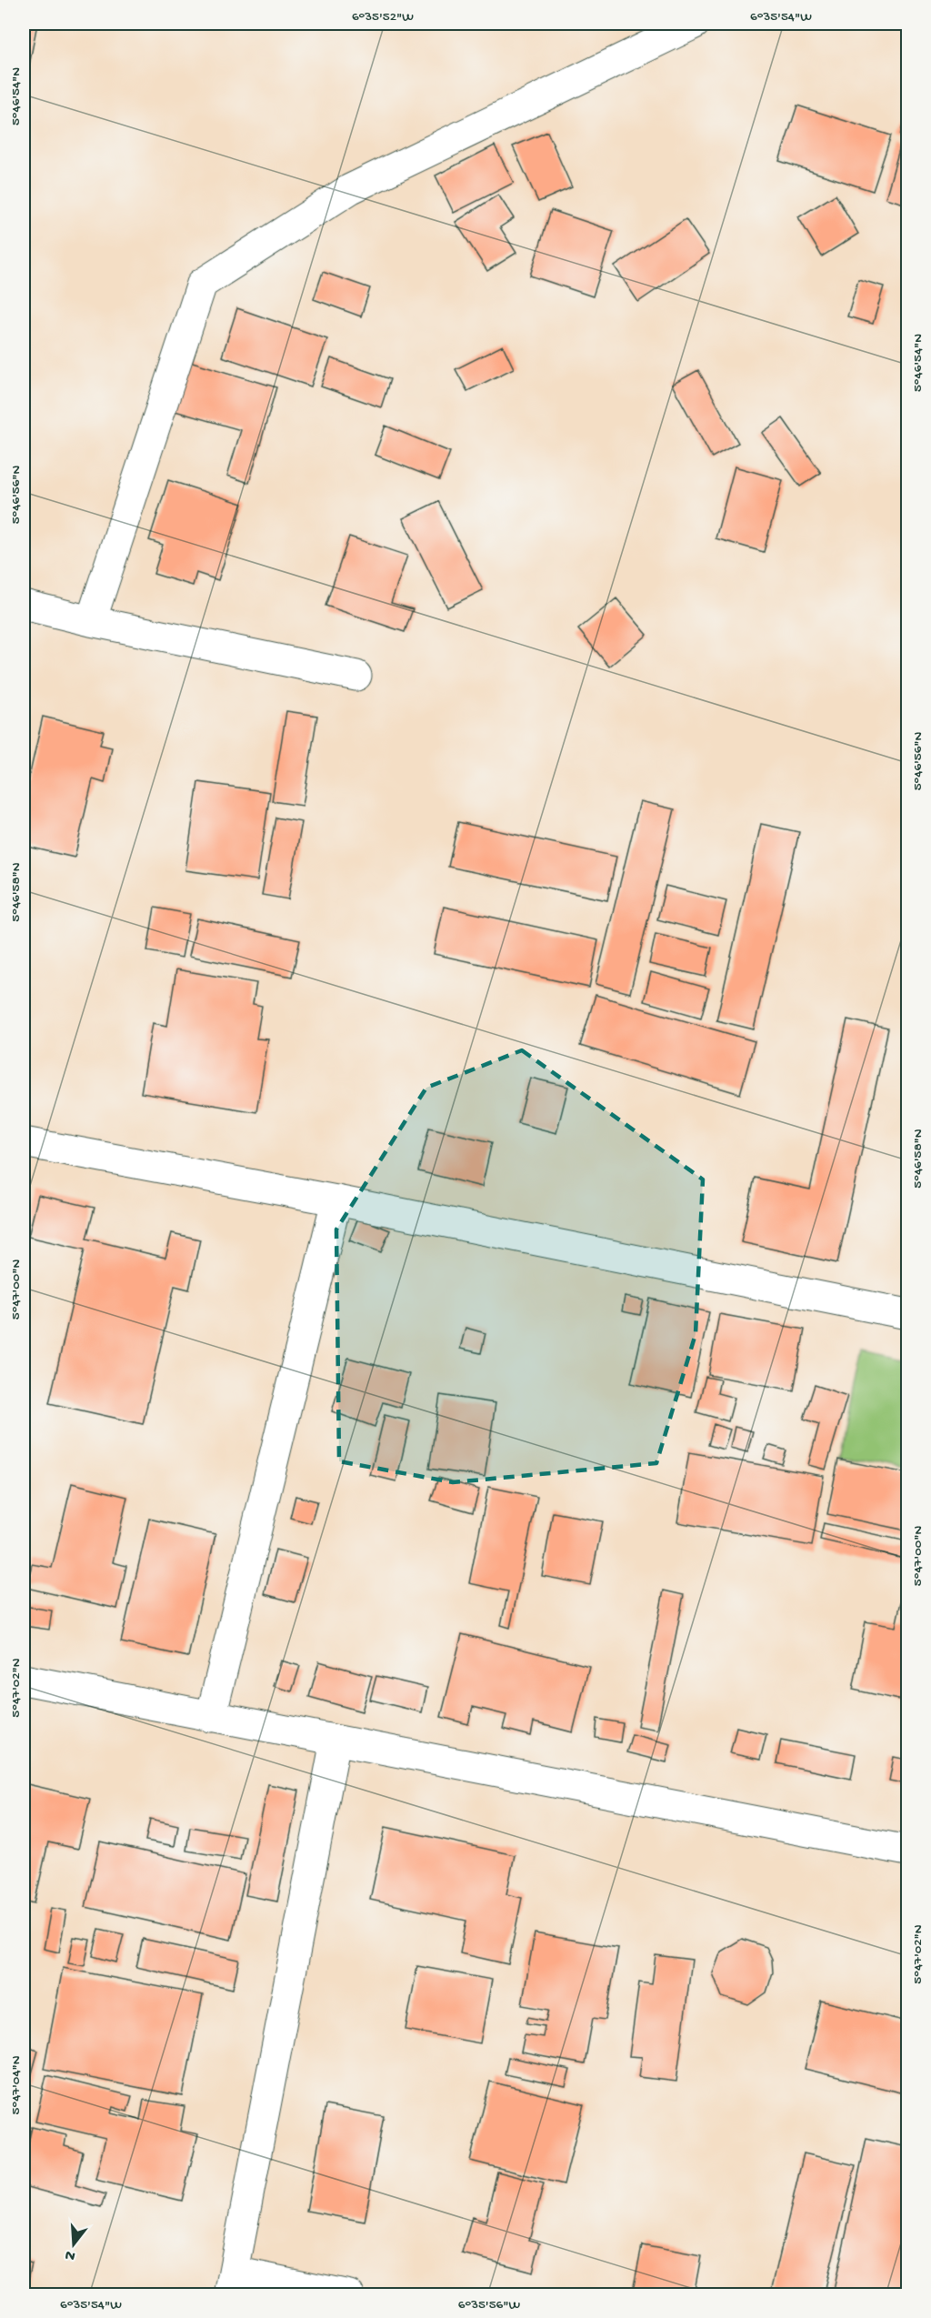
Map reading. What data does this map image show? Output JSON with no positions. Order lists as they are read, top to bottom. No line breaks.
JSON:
{"north":"bottom","coordinates":["6°35'52\"W","6°35'54\"W","5°46'54\"N","5°46'56\"N","5°46'58\"N","5°47'00\"N","5°47'02\"N","5°47'04\"N","6°35'56\"W"]}
